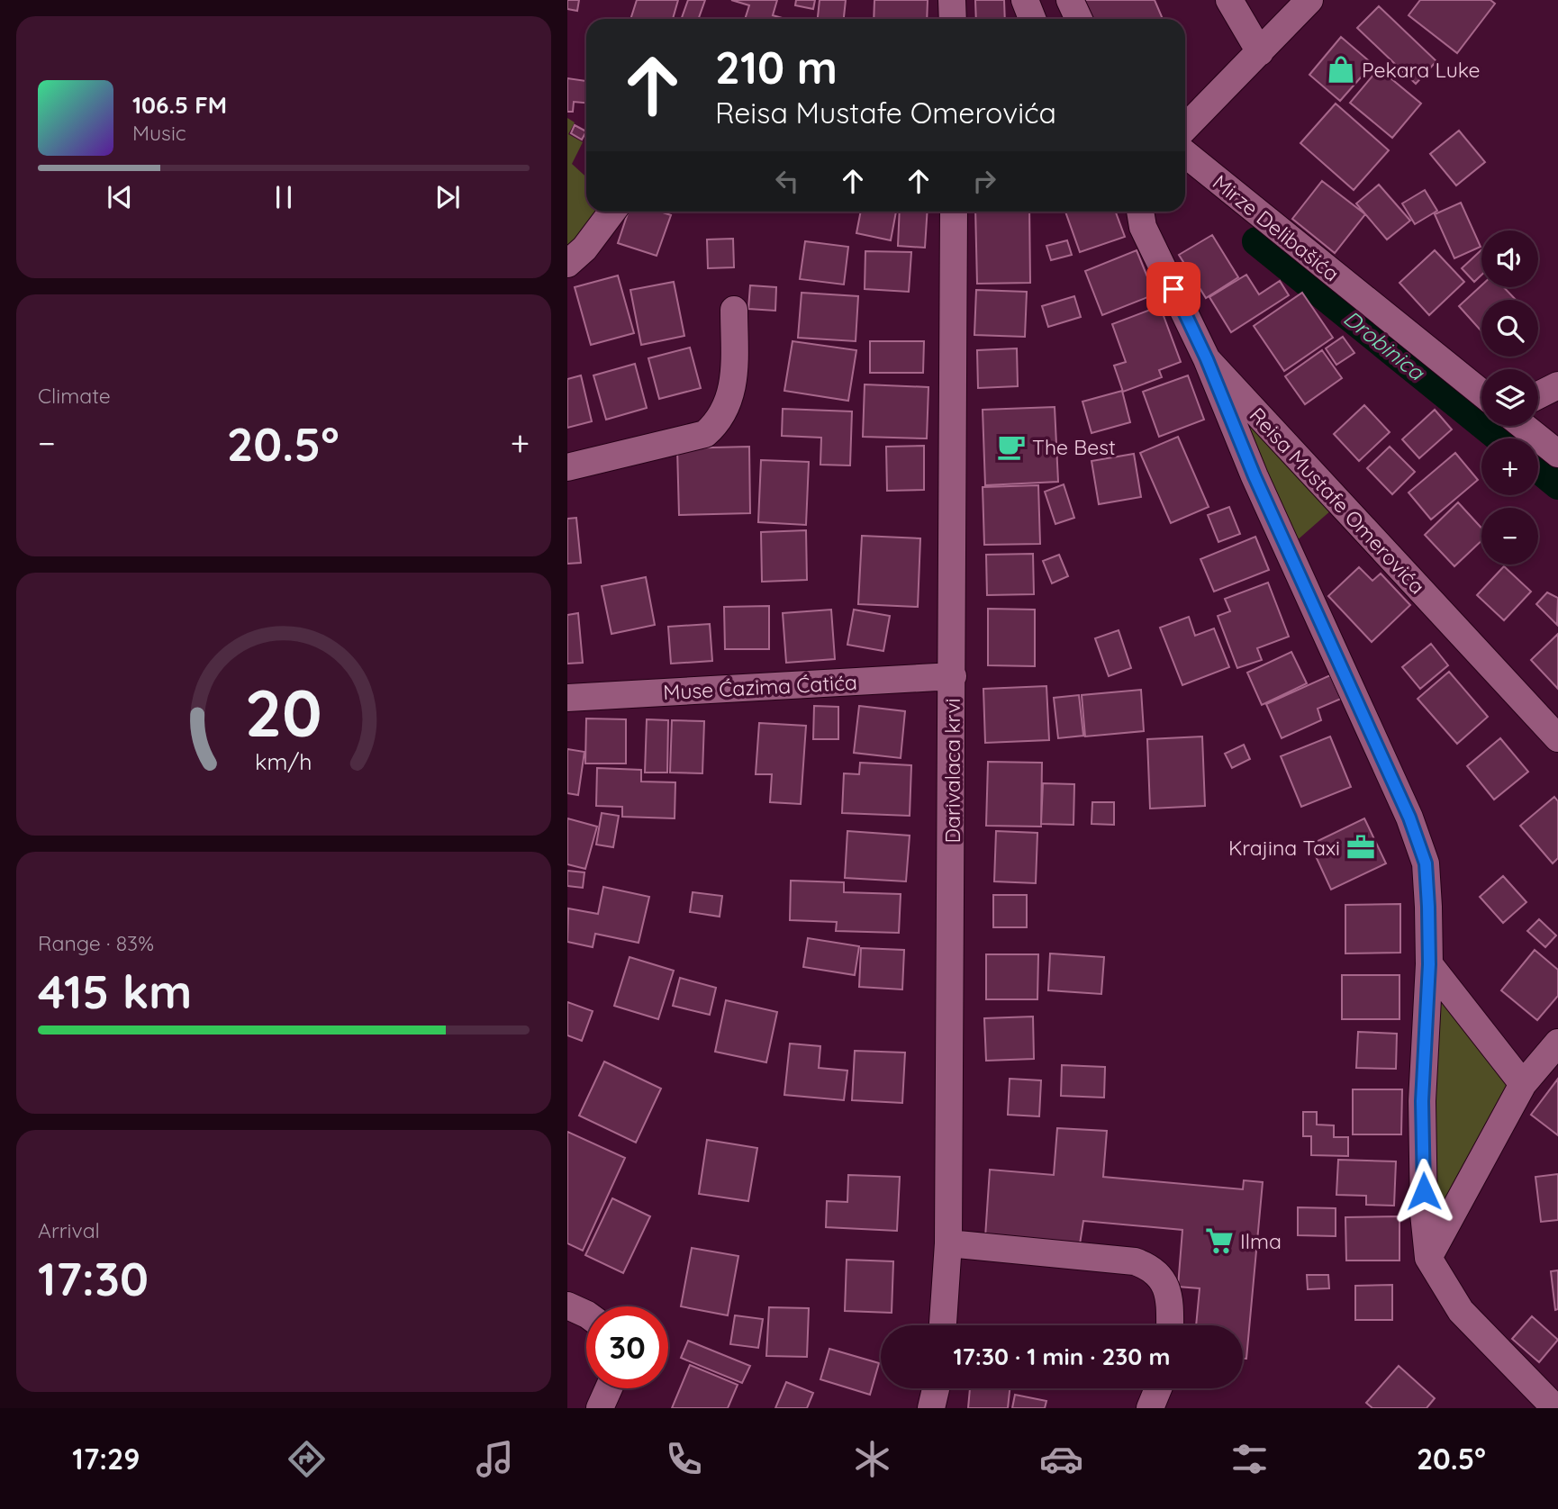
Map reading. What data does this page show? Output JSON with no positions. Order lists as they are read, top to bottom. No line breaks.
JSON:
{"streets":{"street":["Mirze Delibašića","Reisa Mustafe Omerovića","Muse Ćazima Ćatića","Darivalaca krvi"]},"crossings":[["Muse Ćazima Ćatića","Darivalaca krvi"]],"water":["Drobinica"],"places":{"shop":["Pekara Luke"],"cafe":["The Best"],"office":["Krajina Taxi"],"supermarket":["Ilma"]},"page":{"turn":["210 m","Reisa Mustafe Omerovića"],"song":["106.5 FM","Music"],"map_buttons":["+","−"],"tile":["Climate",["Range · 83%","415 km"],["Arrival","17:30"]],"heat":["−","20.5°","+"],"limit":"30","trip":"17:30 · 1 min · 230 m","tabs":["17:29","20.5°"],"gauge":["20","km/h"]}}
